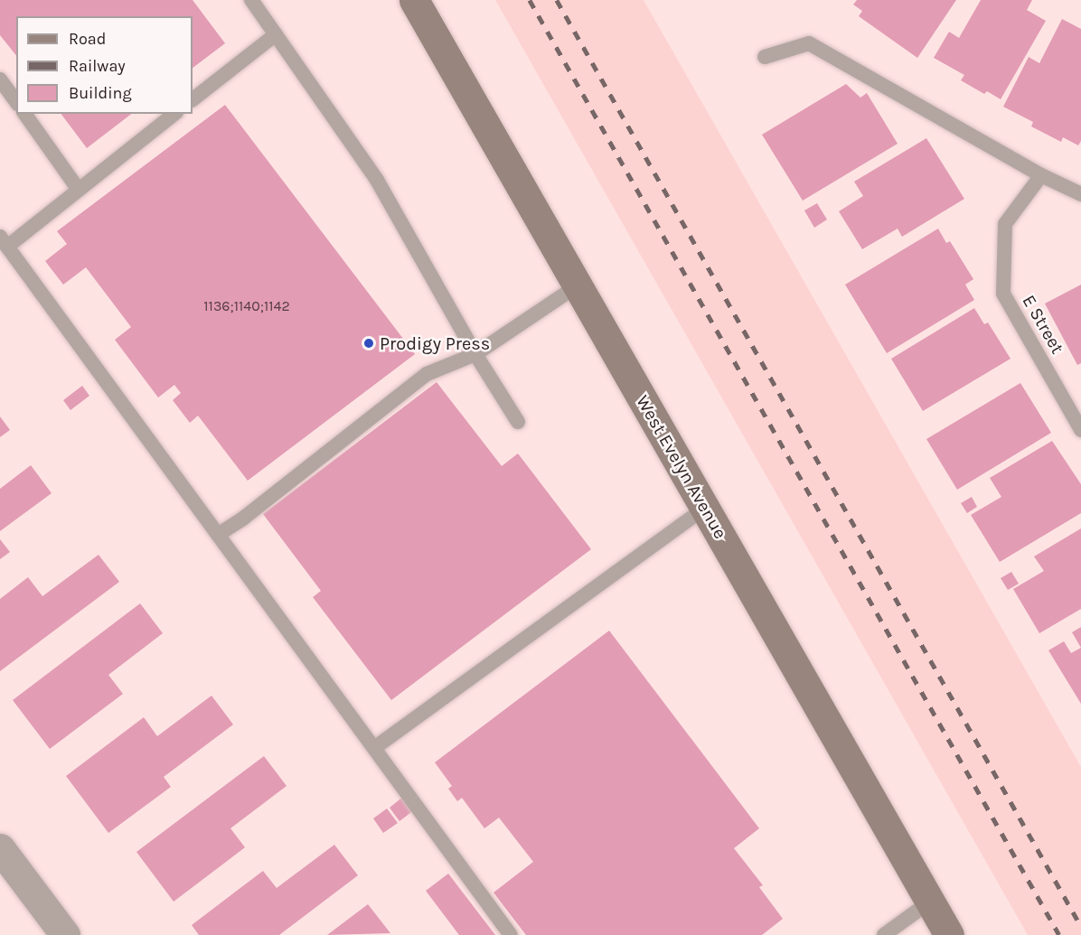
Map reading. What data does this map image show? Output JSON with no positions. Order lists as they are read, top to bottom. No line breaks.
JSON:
{"streets":{"main road":["West Evelyn Avenue"],"lane":["E Street"]},"places":["Prodigy Press"],"house_numbers":["1136;1140;1142"],"legend":["Road","Railway","Building"]}
